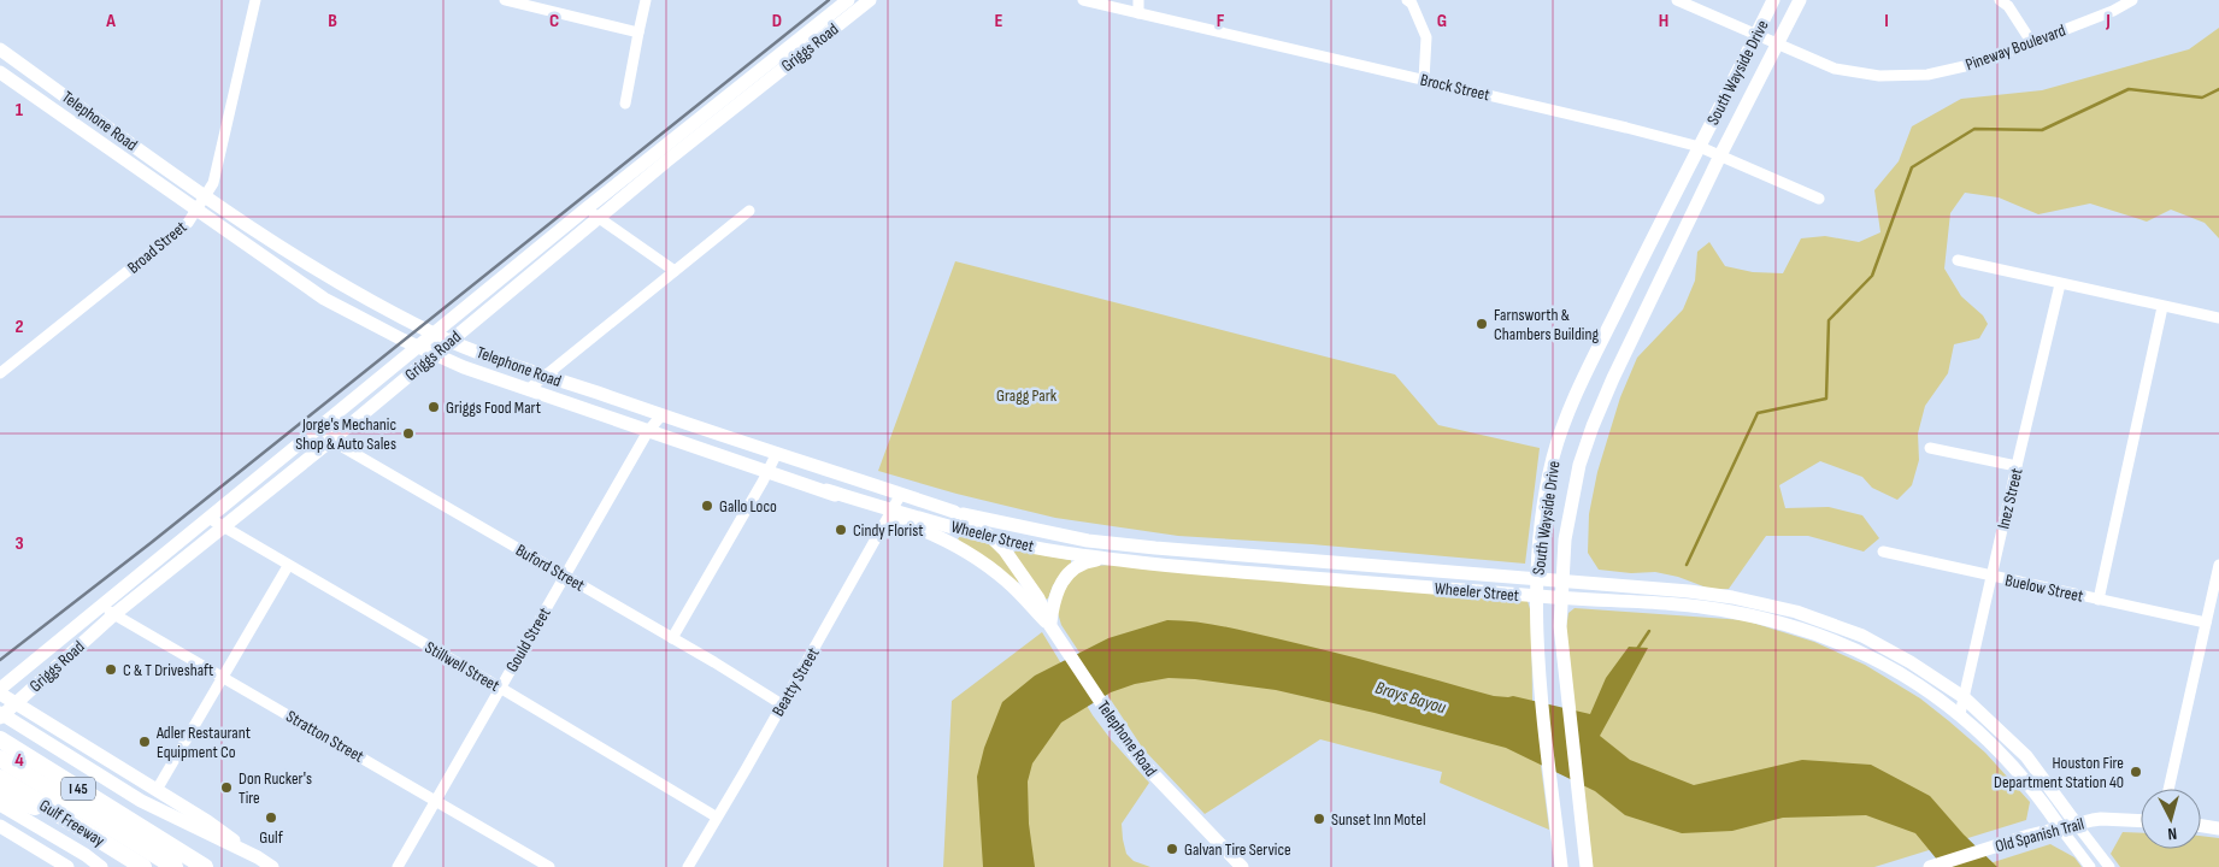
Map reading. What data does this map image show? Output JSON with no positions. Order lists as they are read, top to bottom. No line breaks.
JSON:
{"streets":{"highway":["I 45","Gulf Freeway"],"main road":["Griggs Road","South Wayside Drive","Telephone Road","Wheeler Street","Old Spanish Trail"],"street":["Pineway Boulevard","Brock Street","Broad Street","Inez Street","Buford Street","Buelow Street","Gould Street","Stillwell Street","Beatty Street","Stratton Street"]},"crossings":[["Griggs Road","Telephone Road"],["Griggs Road","Buford Street"],["Griggs Road","Stillwell Street"],["Griggs Road","Stratton Street"],["Pineway Boulevard","South Wayside Drive"],["South Wayside Drive","Brock Street"],["South Wayside Drive","Wheeler Street"],["Telephone Road","Broad Street"],["Telephone Road","Wheeler Street"],["Telephone Road","Gould Street"],["Telephone Road","Beatty Street"],["Inez Street","Wheeler Street"],["Inez Street","Buelow Street"],["Wheeler Street","Beatty Street"],["Wheeler Street","Old Spanish Trail"],["Buford Street","Gould Street"],["Buford Street","Beatty Street"],["Gould Street","Stillwell Street"],["Gould Street","Stratton Street"],["Stillwell Street","Beatty Street"]],"water":["Brays Bayou"],"parks":["Gragg Park"],"places":["Farnsworth & Chambers Building","Griggs Food Mart","Jorge's Mechanic Shop & Auto Sales","Gallo Loco","Cindy Florist","C & T Driveshaft","Adler Restaurant Equipment Co","Houston Fire Department Station 40","Don Rucker's Tire","Gulf","Sunset Inn Motel","Galvan Tire Service"],"north":"bottom","grid":{"columns":["A","B","C","D","E","F","G","H","I","J"],"rows":["1","2","3","4"]}}
